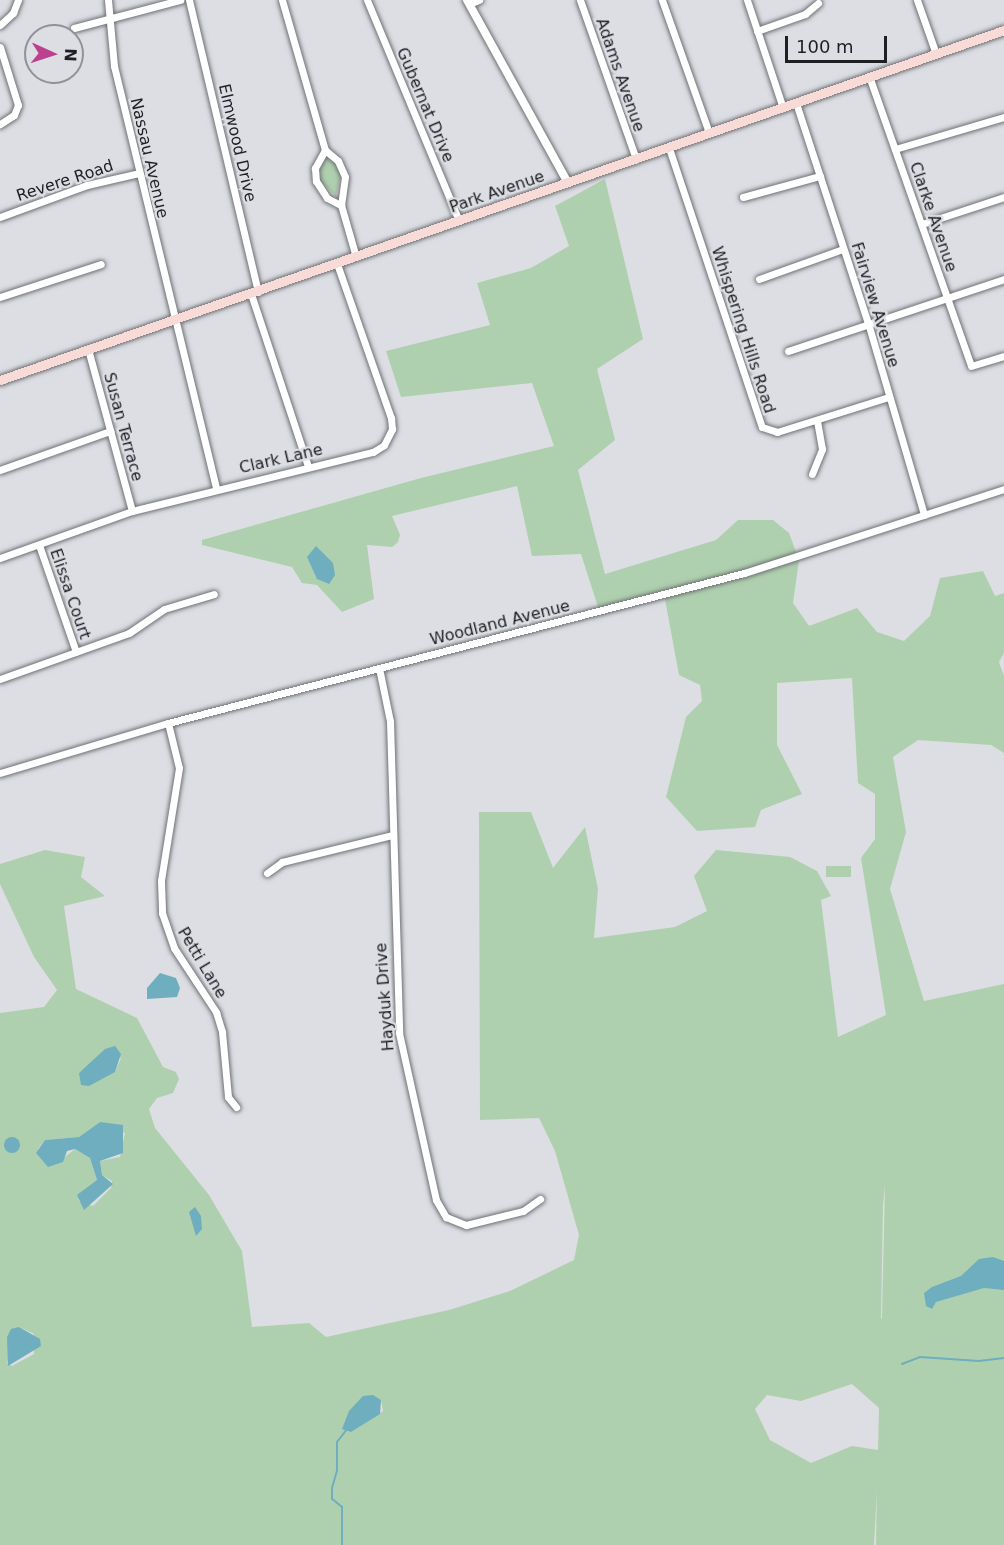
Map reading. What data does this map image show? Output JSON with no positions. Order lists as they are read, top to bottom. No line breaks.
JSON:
{"streets":{"main road":["Park Avenue"],"street":["Adams Avenue","Gubernat Drive","Elmwood Drive","Nassau Avenue","Revere Road","Clarke Avenue","Fairview Avenue","Whispering Hills Road","Susan Terrace","Clark Lane","Elissa Court","Woodland Avenue","Petti Lane","Hayduk Drive"]},"crossings":[["Adams Avenue","Park Avenue"],["Gubernat Drive","Park Avenue"],["Elmwood Drive","Park Avenue"],["Elmwood Drive","Clark Lane"],["Nassau Avenue","Revere Road"],["Nassau Avenue","Park Avenue"],["Nassau Avenue","Clark Lane"],["Park Avenue","Clarke Avenue"],["Park Avenue","Fairview Avenue"],["Park Avenue","Whispering Hills Road"],["Park Avenue","Susan Terrace"],["Park Avenue","Clark Lane"],["Fairview Avenue","Whispering Hills Road"],["Fairview Avenue","Woodland Avenue"],["Susan Terrace","Clark Lane"],["Clark Lane","Elissa Court"],["Woodland Avenue","Petti Lane"],["Woodland Avenue","Hayduk Drive"]],"scale_bar":"100 m","north":"right"}
